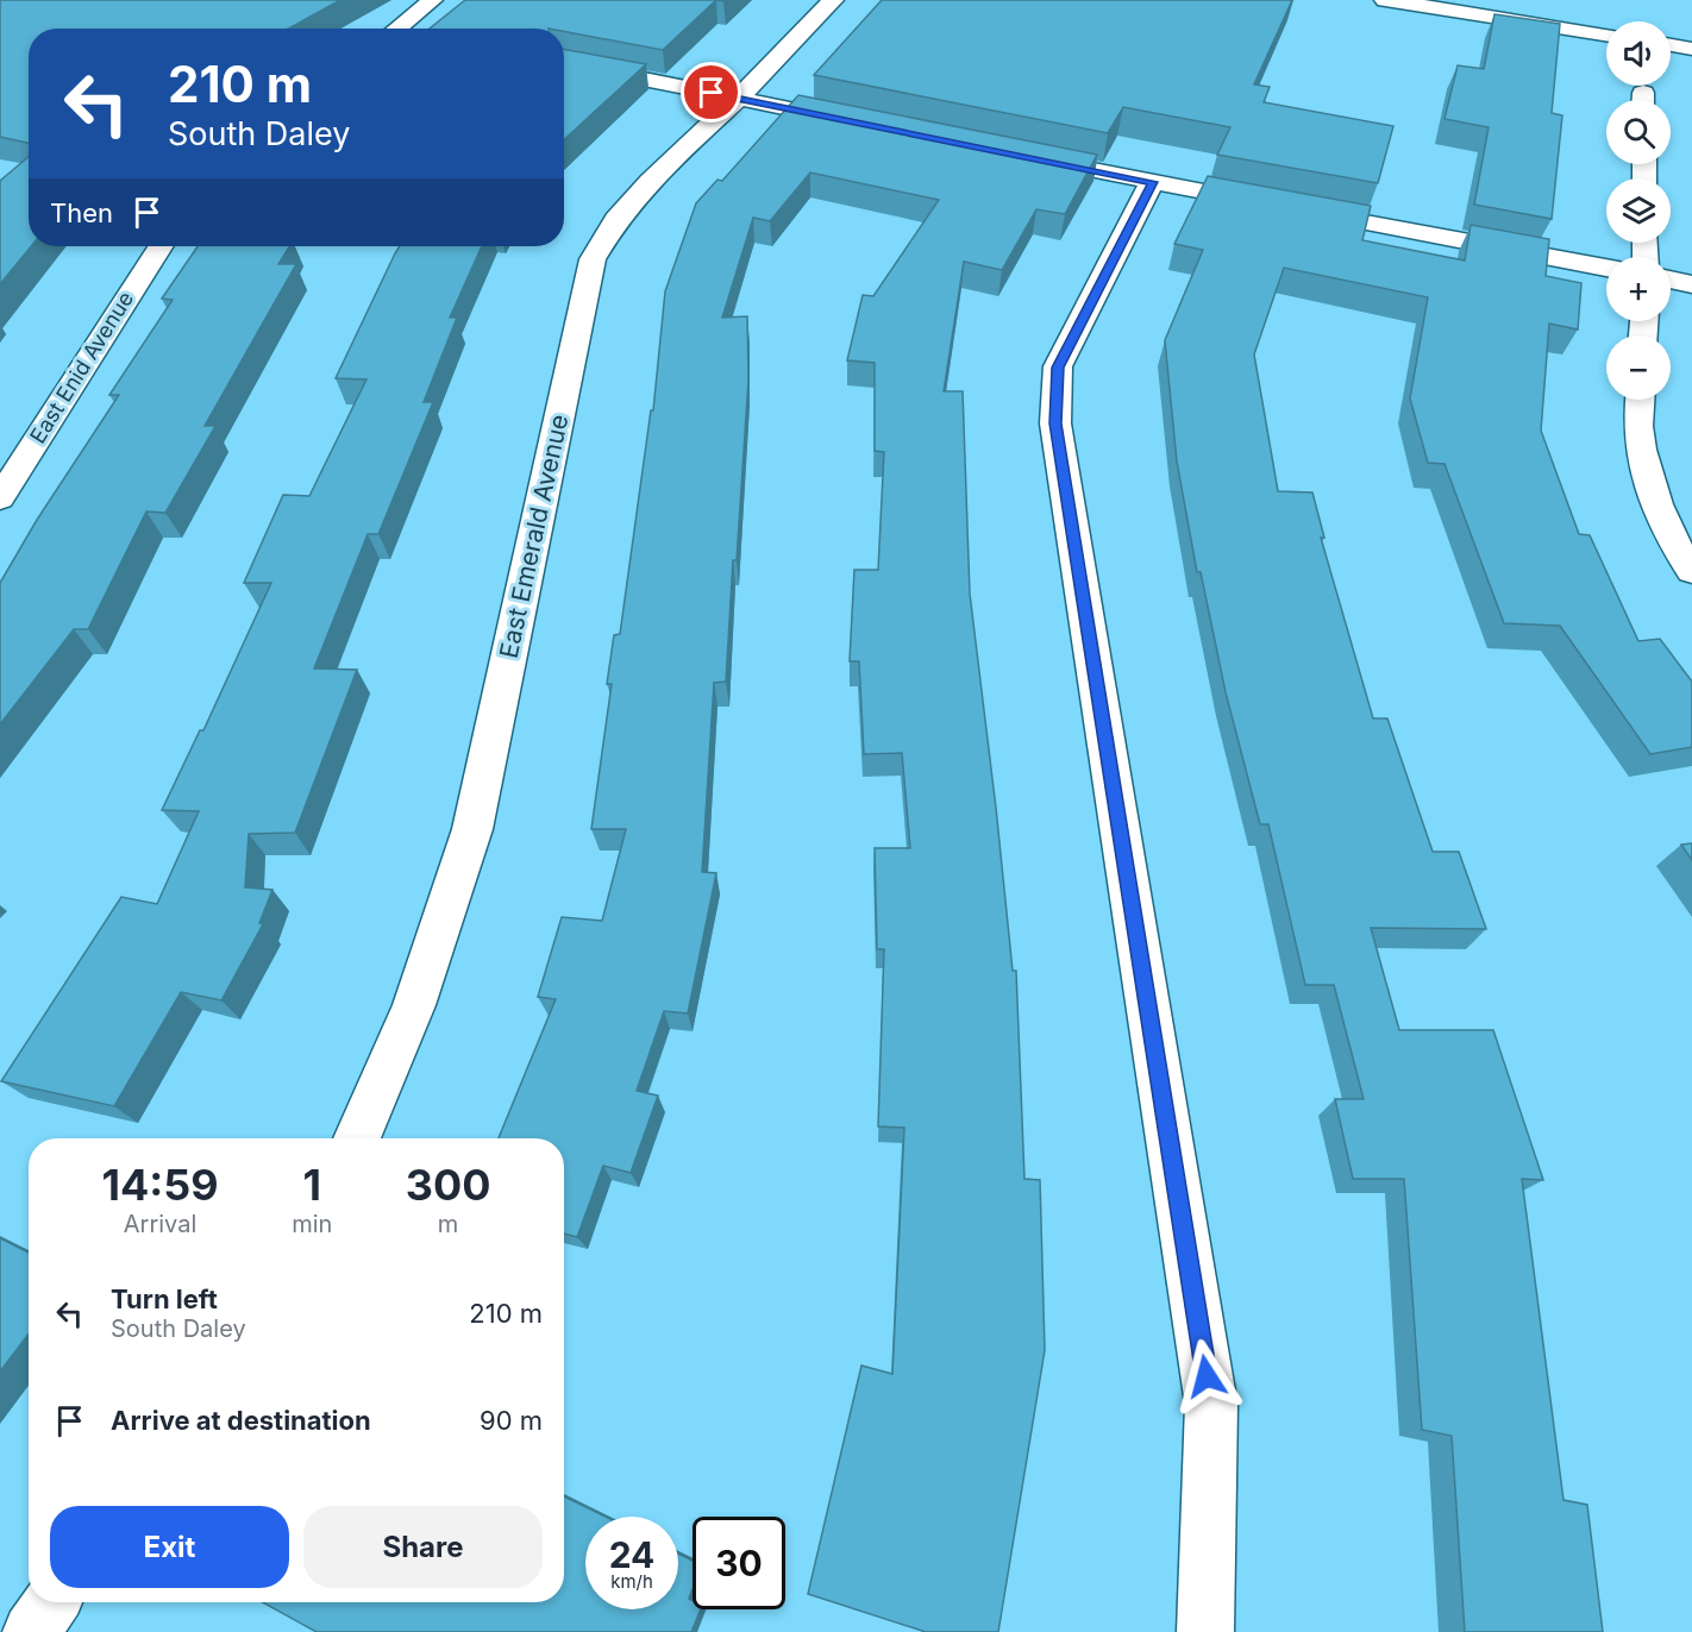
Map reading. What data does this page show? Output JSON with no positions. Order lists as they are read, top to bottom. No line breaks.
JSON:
{"streets":{"street":["East Enid Avenue","East Emerald Avenue"]},"page":{"map_buttons":["+","−"],"turn":["210 m","South Daley"],"then":"Then","eta":["14:59","Arrival","1","min","300","m"],"list":[{"name":"Turn left","note":"South Daley","value":"210 m"},{"name":"Arrive at destination","value":"90 m"}],"buttons":["Exit","Share"],"speed":"24 km/h","limit":"30"}}
